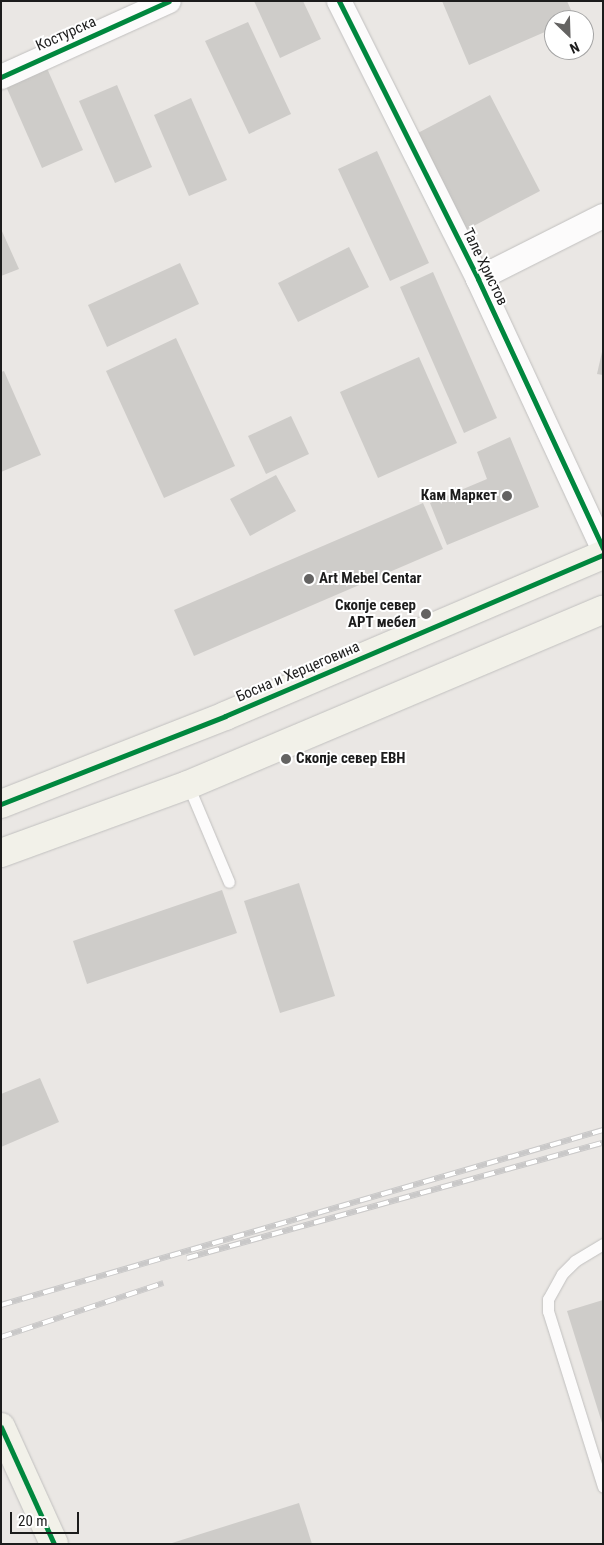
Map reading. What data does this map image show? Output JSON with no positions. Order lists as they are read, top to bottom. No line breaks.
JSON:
{"streets":{"street":["Костурска","Тале Христов","Босна и Херцеговина"]},"places":["Кам Маркет","Art Mebel Centar","Скопје север АРТ мебел","Скопје север ЕВН"],"scale_bar":"20 m","north":"bottom right"}
